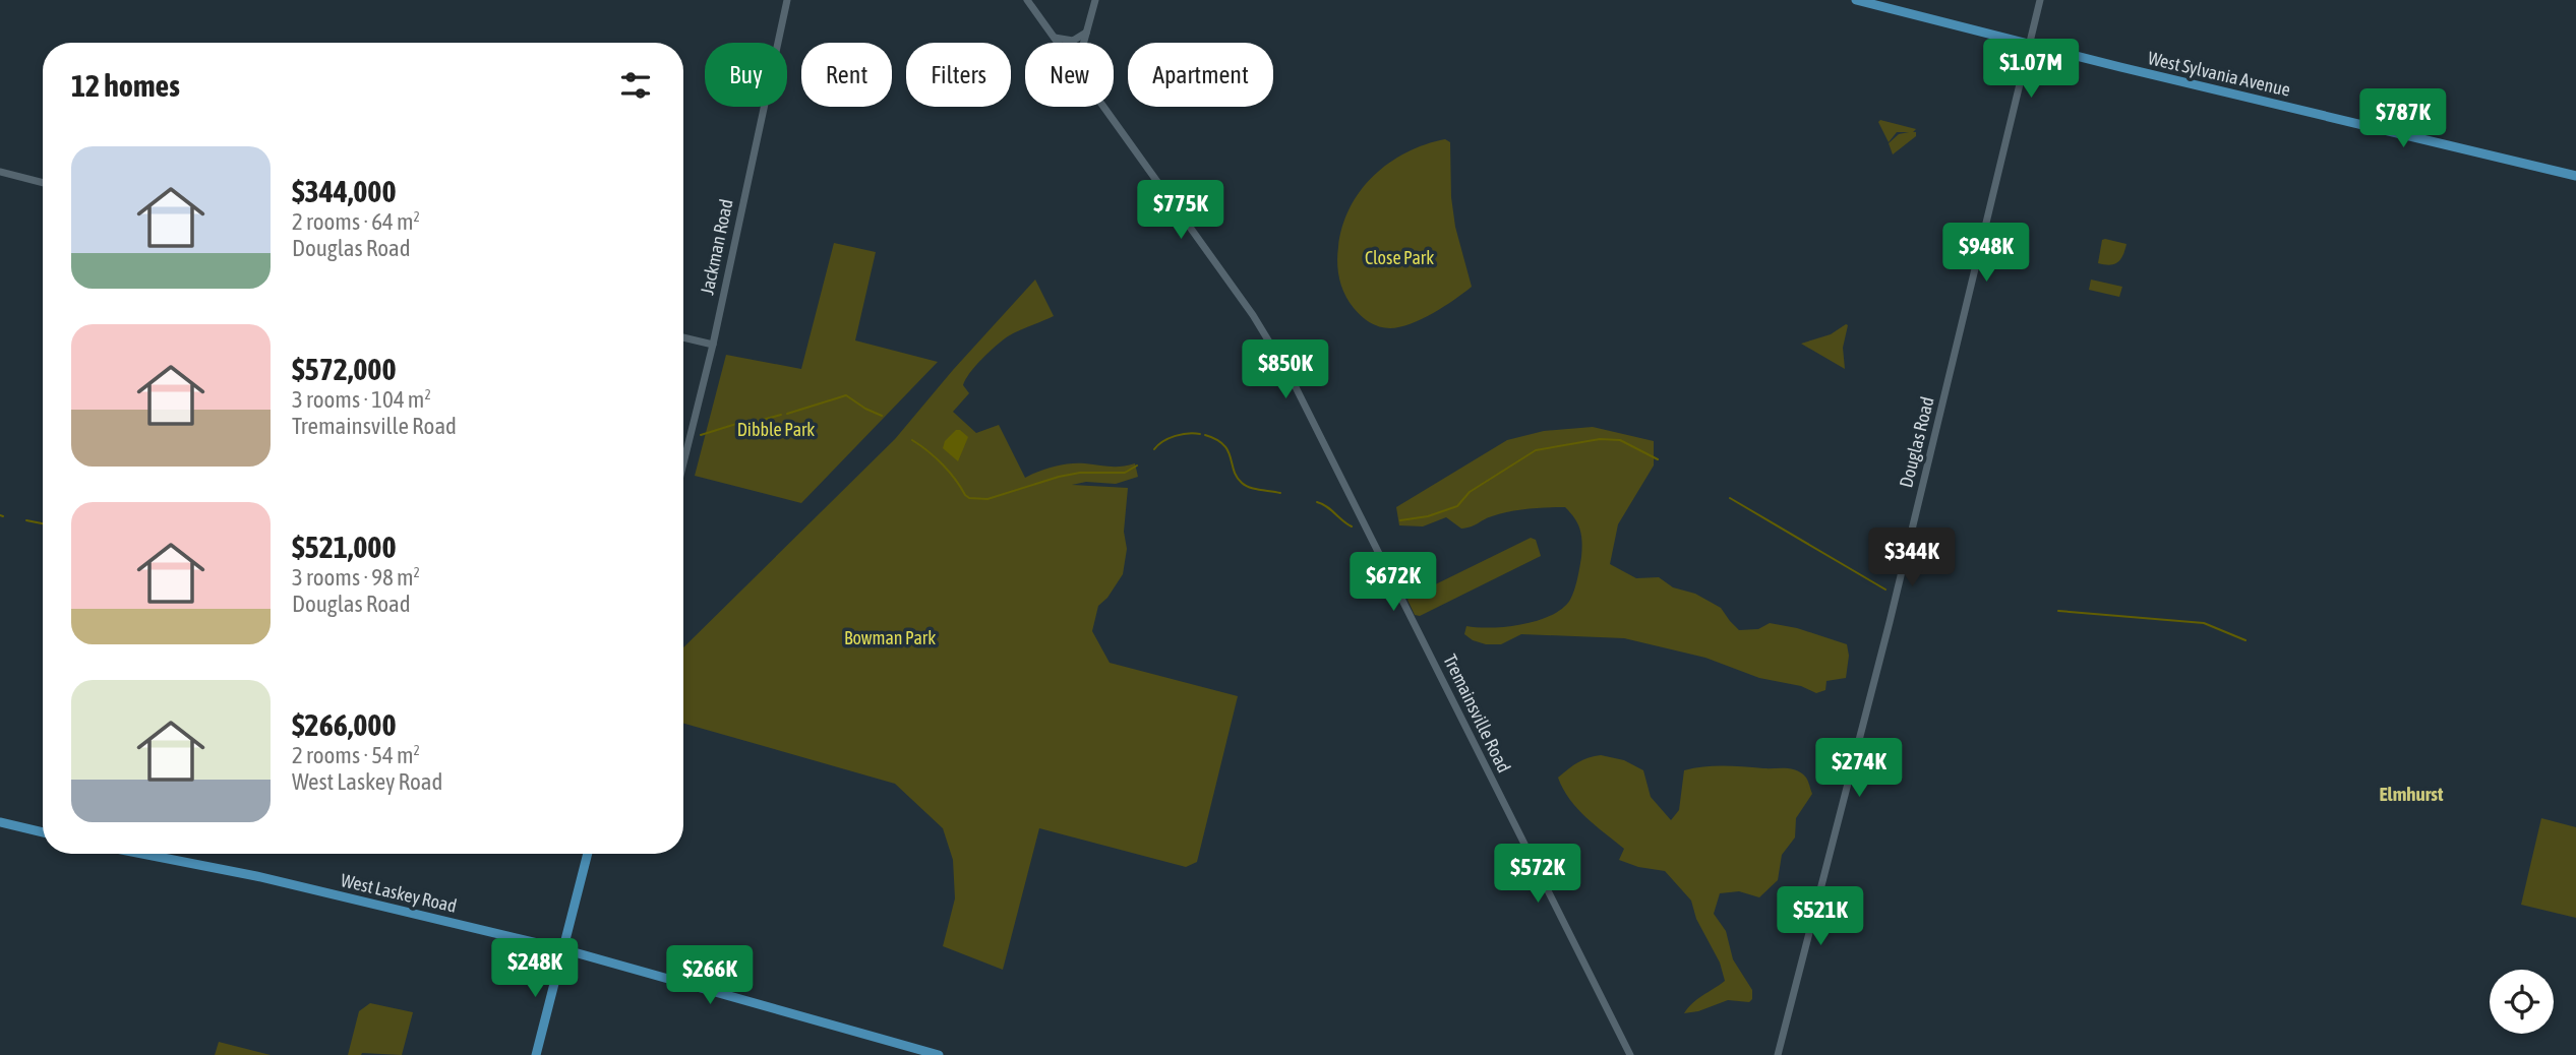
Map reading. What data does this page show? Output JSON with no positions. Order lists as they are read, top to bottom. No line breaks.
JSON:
{"streets":{"main road":["West Sylvania Avenue","West Laskey Road"],"street":["Jackman Road","Douglas Road","Tremainsville Road"]},"crossings":[["West Sylvania Avenue","Douglas Road"]],"districts":["Elmhurst"],"parks":["Close Park","Dibble Park","Bowman Park"],"page":{"price":["$1.07M","$787K","$775K","$948K","$850K","$344K","$672K","$274K","$572K","$521K","$248K","$266K"],"chip":["Buy","Rent","Filters","New","Apartment"],"heading":"12 homes","list":[{"name":"$344,000","note":"2 rooms · 64 m² · Douglas Road"},{"name":"$572,000","note":"3 rooms · 104 m² · Tremainsville Road"},{"name":"$521,000","note":"3 rooms · 98 m² · Douglas Road"},{"name":"$266,000","note":"2 rooms · 54 m² · West Laskey Road"}]}}
